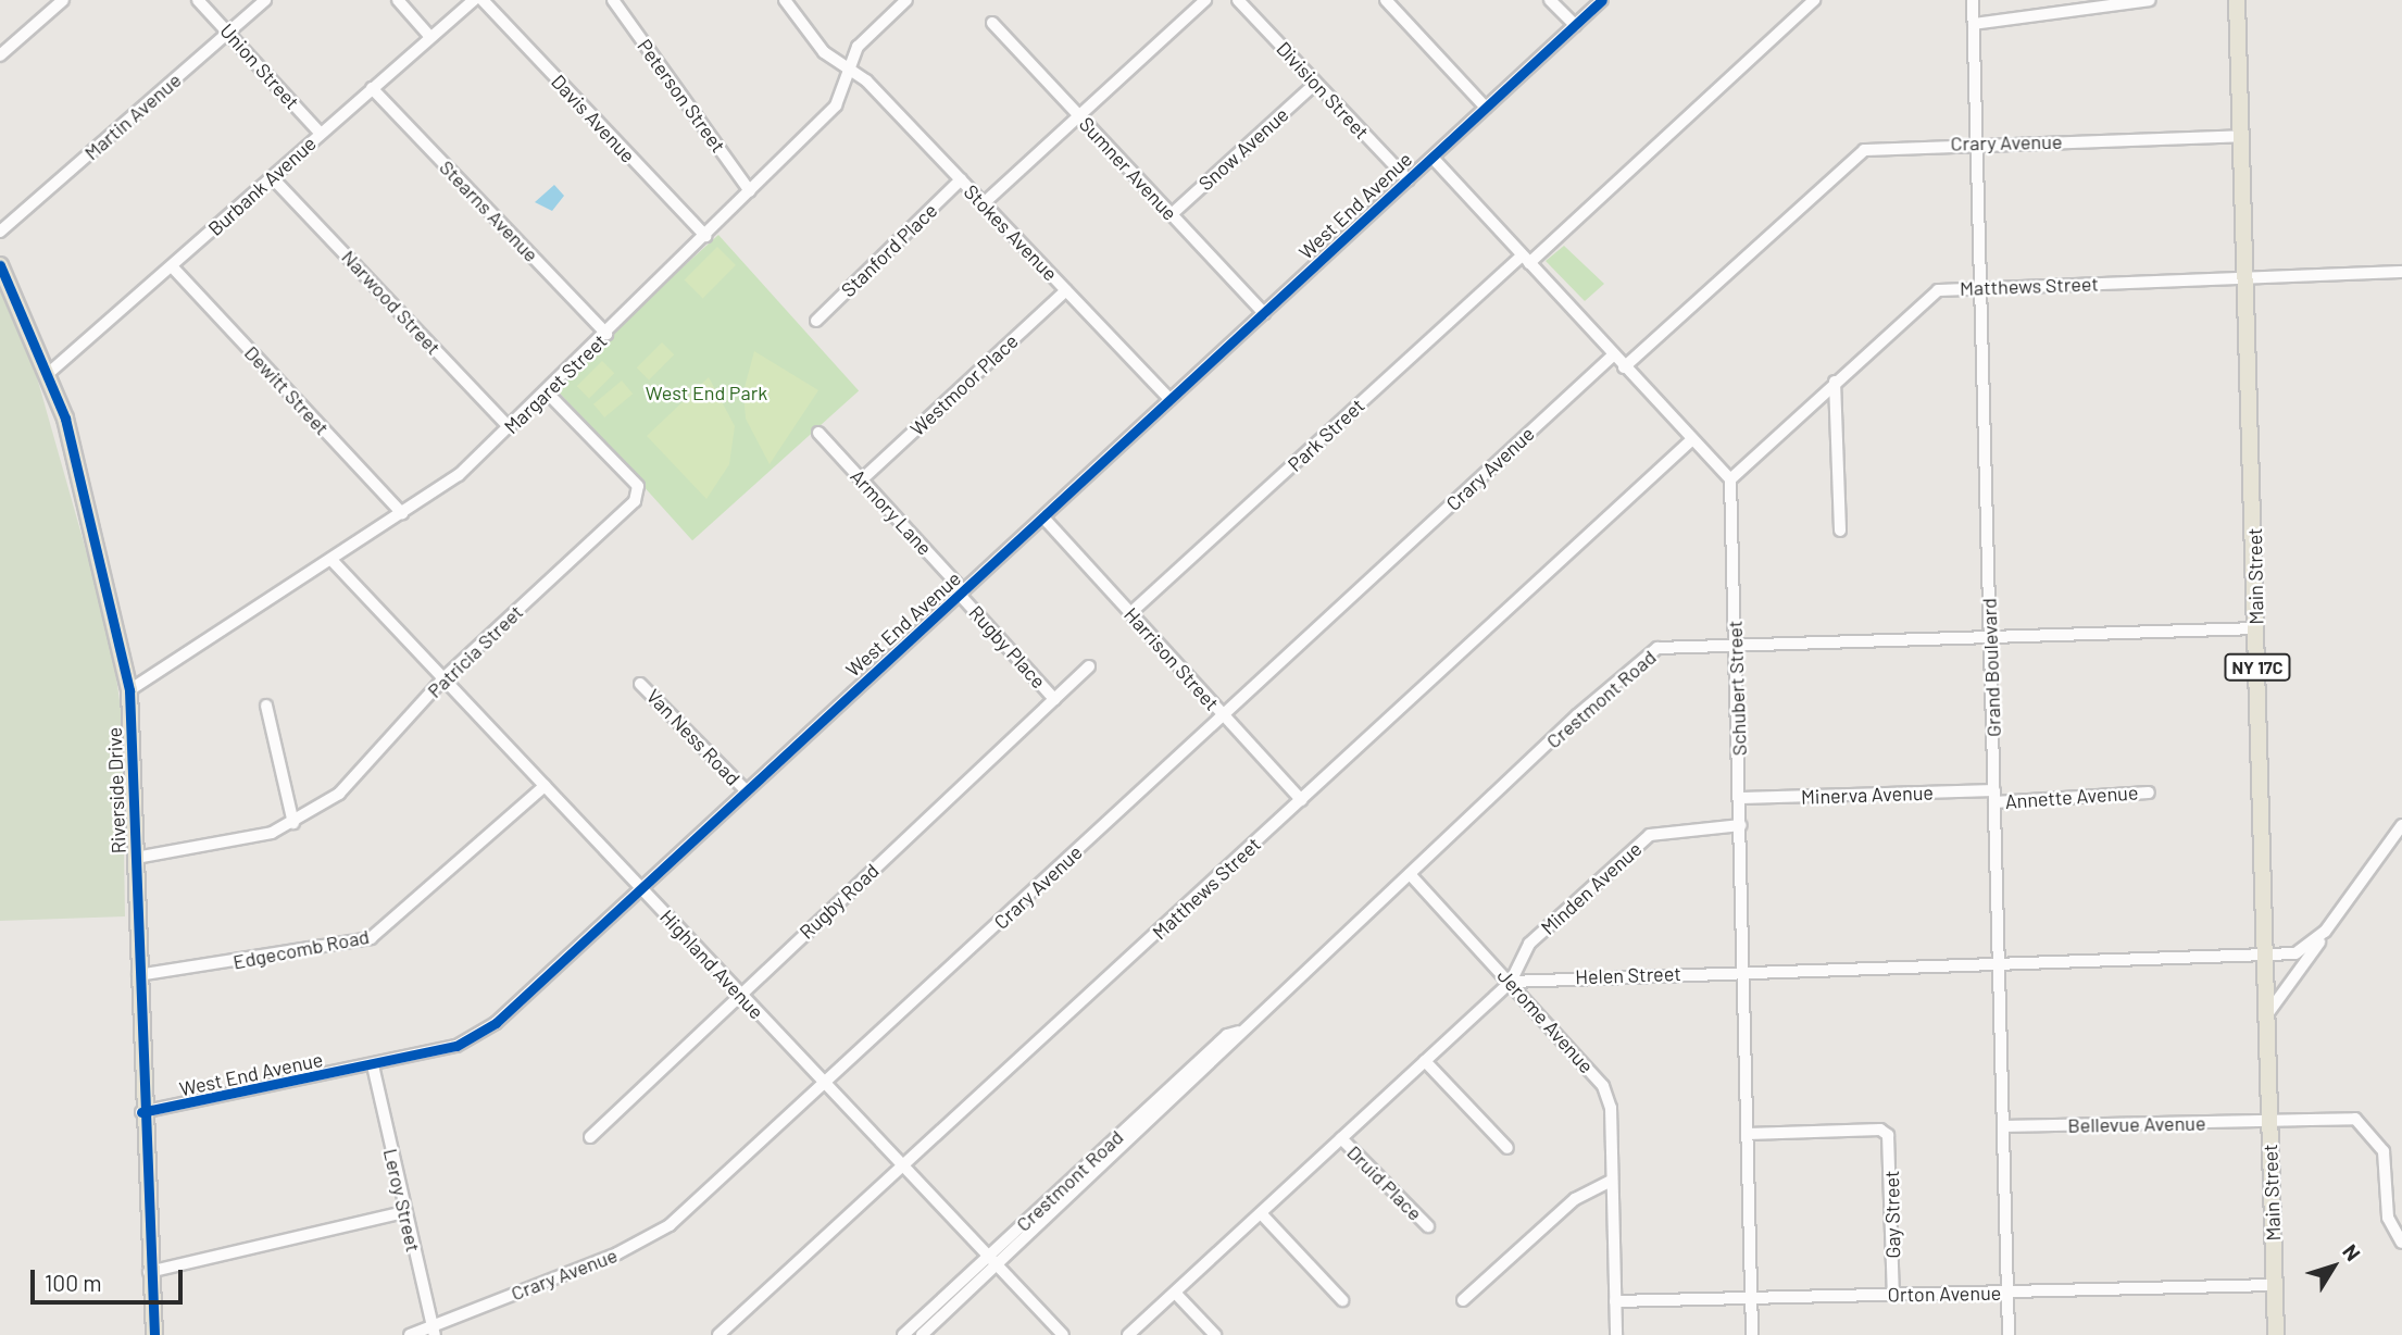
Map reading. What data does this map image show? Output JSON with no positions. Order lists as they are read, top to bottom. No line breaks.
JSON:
{"streets":{"main road":["Main Street","NY 17C","Riverside Drive"],"street":["Union Street","Division Street","Peterson Street","Martin Avenue","Davis Avenue","Crary Avenue","Snow Avenue","Sumner Avenue","Burbank Avenue","West End Avenue","Stearns Avenue","Stokes Avenue","Stanford Place","Matthews Street","Narwood Street","Margaret Street","Westmoor Place","Dewitt Street","Park Street","Armory Lane","Rugby Place","Patricia Street","Harrison Street","Grand Boulevard","Schubert Street","Crestmont Road","Van Ness Road","Minerva Avenue","Annette Avenue","Minden Avenue","Rugby Road","Edgecomb Road","Highland Avenue","Helen Street","Jerome Avenue","Bellevue Avenue","Druid Place","Leroy Street","Gay Street","Orton Avenue"]},"crossings":[["Union Street","Martin Avenue"],["Union Street","Burbank Avenue"],["Division Street","Snow Avenue"],["Division Street","West End Avenue"],["Peterson Street","Margaret Street"],["Davis Avenue","Margaret Street"],["Crary Avenue","Main Street"],["Crary Avenue","Harrison Street"],["Crary Avenue","Grand Boulevard"],["Crary Avenue","Highland Avenue"],["Crary Avenue","Leroy Street"],["Snow Avenue","Sumner Avenue"],["Sumner Avenue","West End Avenue"],["Burbank Avenue","Stearns Avenue"],["Burbank Avenue","Narwood Street"],["Burbank Avenue","Dewitt Street"],["Burbank Avenue","Riverside Drive"],["West End Avenue","Stokes Avenue"],["West End Avenue","Armory Lane"],["West End Avenue","Rugby Place"],["West End Avenue","Harrison Street"],["West End Avenue","Van Ness Road"],["West End Avenue","Riverside Drive"],["West End Avenue","Highland Avenue"],["West End Avenue","Leroy Street"],["Stearns Avenue","Margaret Street"],["Stokes Avenue","Stanford Place"],["Stokes Avenue","Margaret Street"],["Stokes Avenue","Westmoor Place"],["Matthews Street","Main Street"],["Matthews Street","Harrison Street"],["Matthews Street","Grand Boulevard"],["Matthews Street","Schubert Street"],["Matthews Street","Highland Avenue"],["Narwood Street","Margaret Street"],["Margaret Street","Dewitt Street"],["Margaret Street","Patricia Street"],["Margaret Street","Riverside Drive"],["Margaret Street","Highland Avenue"],["Westmoor Place","Armory Lane"],["Park Street","Harrison Street"],["Armory Lane","Rugby Place"],["Main Street","Crestmont Road"],["Main Street","Helen Street"],["Main Street","Bellevue Avenue"],["Main Street","Orton Avenue"],["Rugby Place","Rugby Road"],["Patricia Street","Riverside Drive"],["Patricia Street","Highland Avenue"],["Grand Boulevard","Crestmont Road"],["Grand Boulevard","Minerva Avenue"],["Grand Boulevard","Annette Avenue"],["Grand Boulevard","Helen Street"],["Grand Boulevard","Bellevue Avenue"],["Grand Boulevard","Orton Avenue"],["Schubert Street","Crestmont Road"],["Schubert Street","Minerva Avenue"],["Schubert Street","Minden Avenue"],["Schubert Street","Helen Street"],["Schubert Street","Gay Street"],["Schubert Street","Orton Avenue"],["Crestmont Road","Highland Avenue"],["Crestmont Road","Jerome Avenue"],["Riverside Drive","Edgecomb Road"],["Minerva Avenue","Annette Avenue"],["Minden Avenue","Helen Street"],["Minden Avenue","Jerome Avenue"],["Rugby Road","Highland Avenue"],["Edgecomb Road","Highland Avenue"],["Helen Street","Jerome Avenue"],["Jerome Avenue","Orton Avenue"],["Gay Street","Orton Avenue"]],"parks":["West End Park"],"scale_bar":"100 m","north":"top right"}
